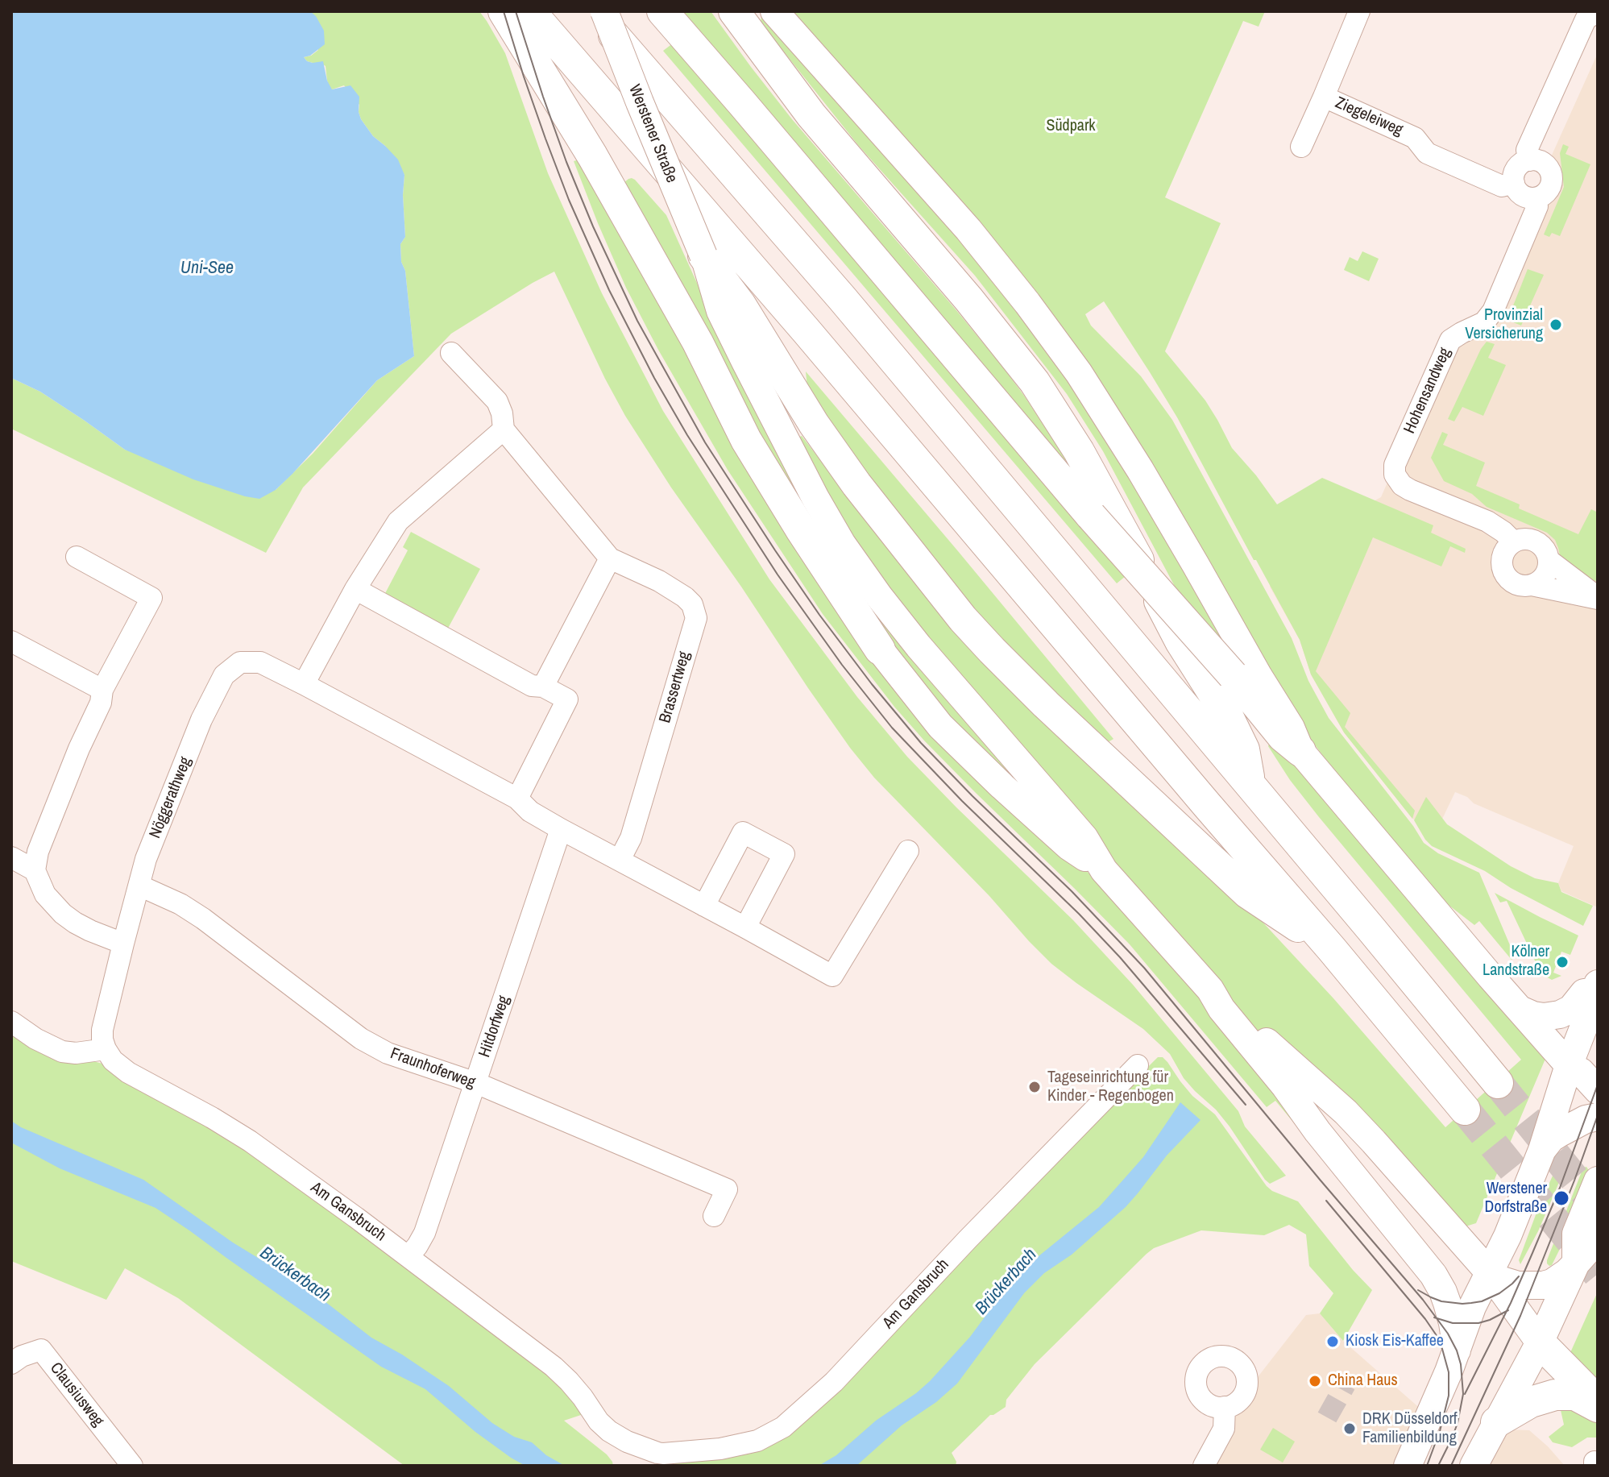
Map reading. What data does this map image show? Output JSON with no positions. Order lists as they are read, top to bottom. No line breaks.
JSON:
{"streets":{"main road":["Werstener Straße"],"street":["Ziegeleiweg","Hohensandweg","Brassertweg","Nöggerathweg","Hitdorfweg","Fraunhoferweg","Am Gansbruch","Clausiusweg"]},"crossings":[["Ziegeleiweg","Hohensandweg"],["Nöggerathweg","Fraunhoferweg"],["Nöggerathweg","Am Gansbruch"],["Hitdorfweg","Fraunhoferweg"],["Hitdorfweg","Am Gansbruch"]],"water":["Uni-See","Brückerbach"],"parks":["Südpark"],"places":["Provinzial Versicherung","Kölner Landstraße","Tageseinrichtung für Kinder - Regenbogen","Werstener Dorfstraße","Kiosk Eis-Kaffee","China Haus","DRK Düsseldorf Familienbildung"]}
